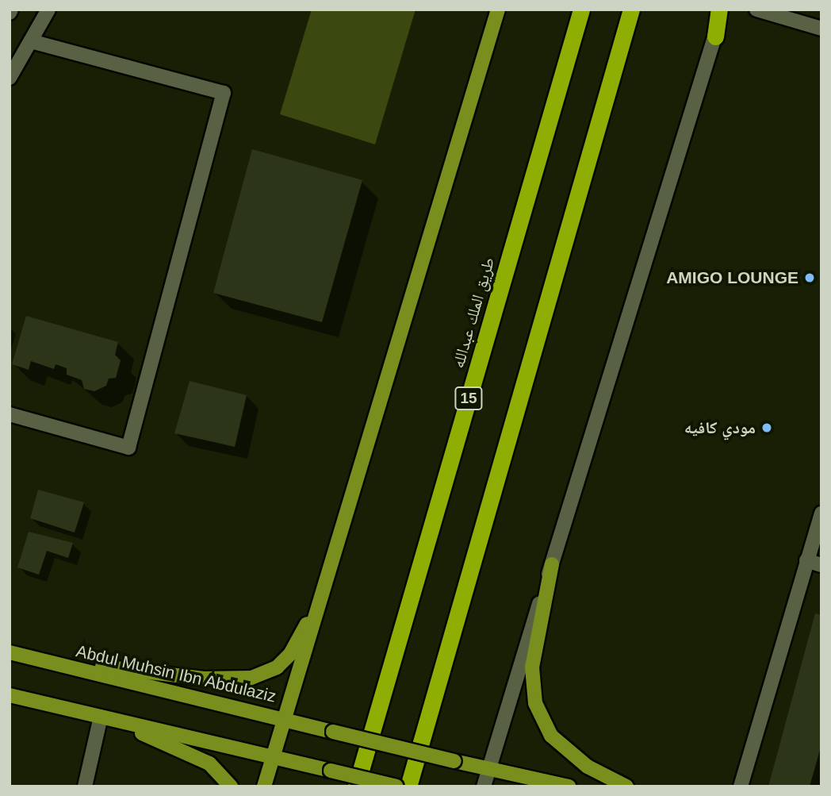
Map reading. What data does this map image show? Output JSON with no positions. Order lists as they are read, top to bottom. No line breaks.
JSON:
{"streets":{"highway":["طريق الملك عبدالله","15"],"main road":["Abdul Muhsin Ibn Abdulaziz"]},"places":["AMIGO LOUNGE","مودي كافيه"]}
